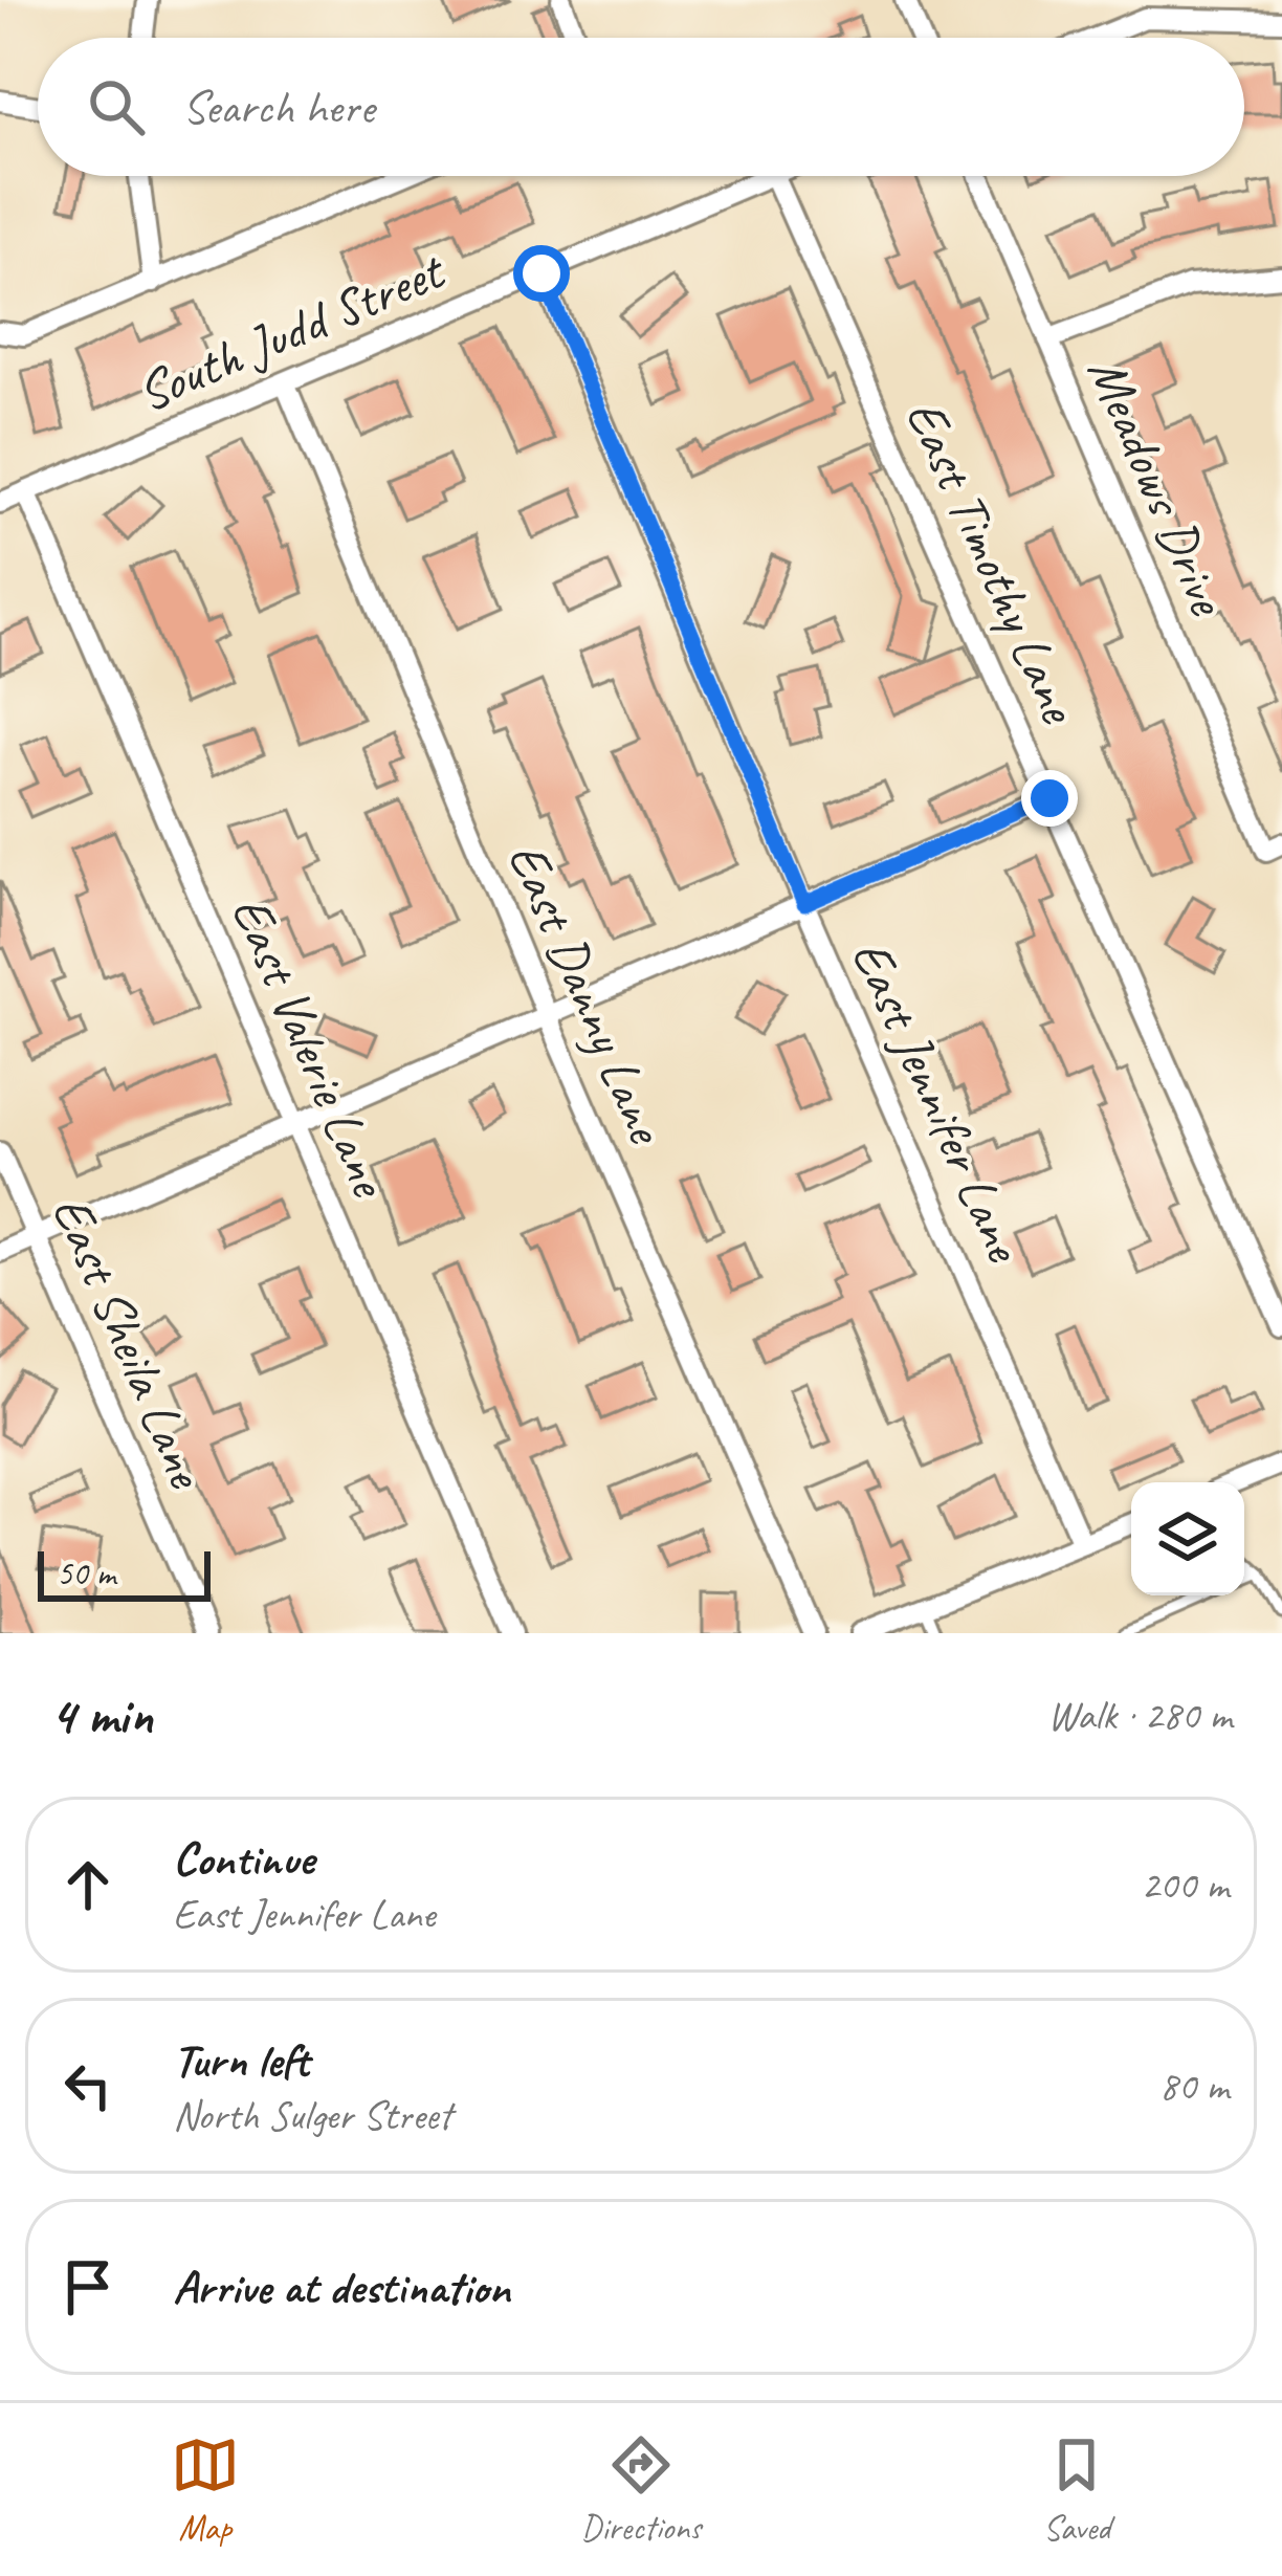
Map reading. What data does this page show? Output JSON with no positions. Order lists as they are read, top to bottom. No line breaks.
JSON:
{"streets":{"street":["South Judd Street","Meadows Drive","East Timothy Lane","East Danny Lane","East Valerie Lane","East Jennifer Lane","East Sheila Lane"]},"crossings":[["South Judd Street","East Danny Lane"],["South Judd Street","East Valerie Lane"],["South Judd Street","East Jennifer Lane"]],"scale_bar":"50 m","page":{"search":"Search here","scale":"50 m","heading":["4 min","Walk · 280 m"],"list":[["Continue","East Jennifer Lane","200 m"],["Turn left","North Sulger Street","80 m"],"Arrive at destination"],"nav":["Map","Directions","Saved"]}}
